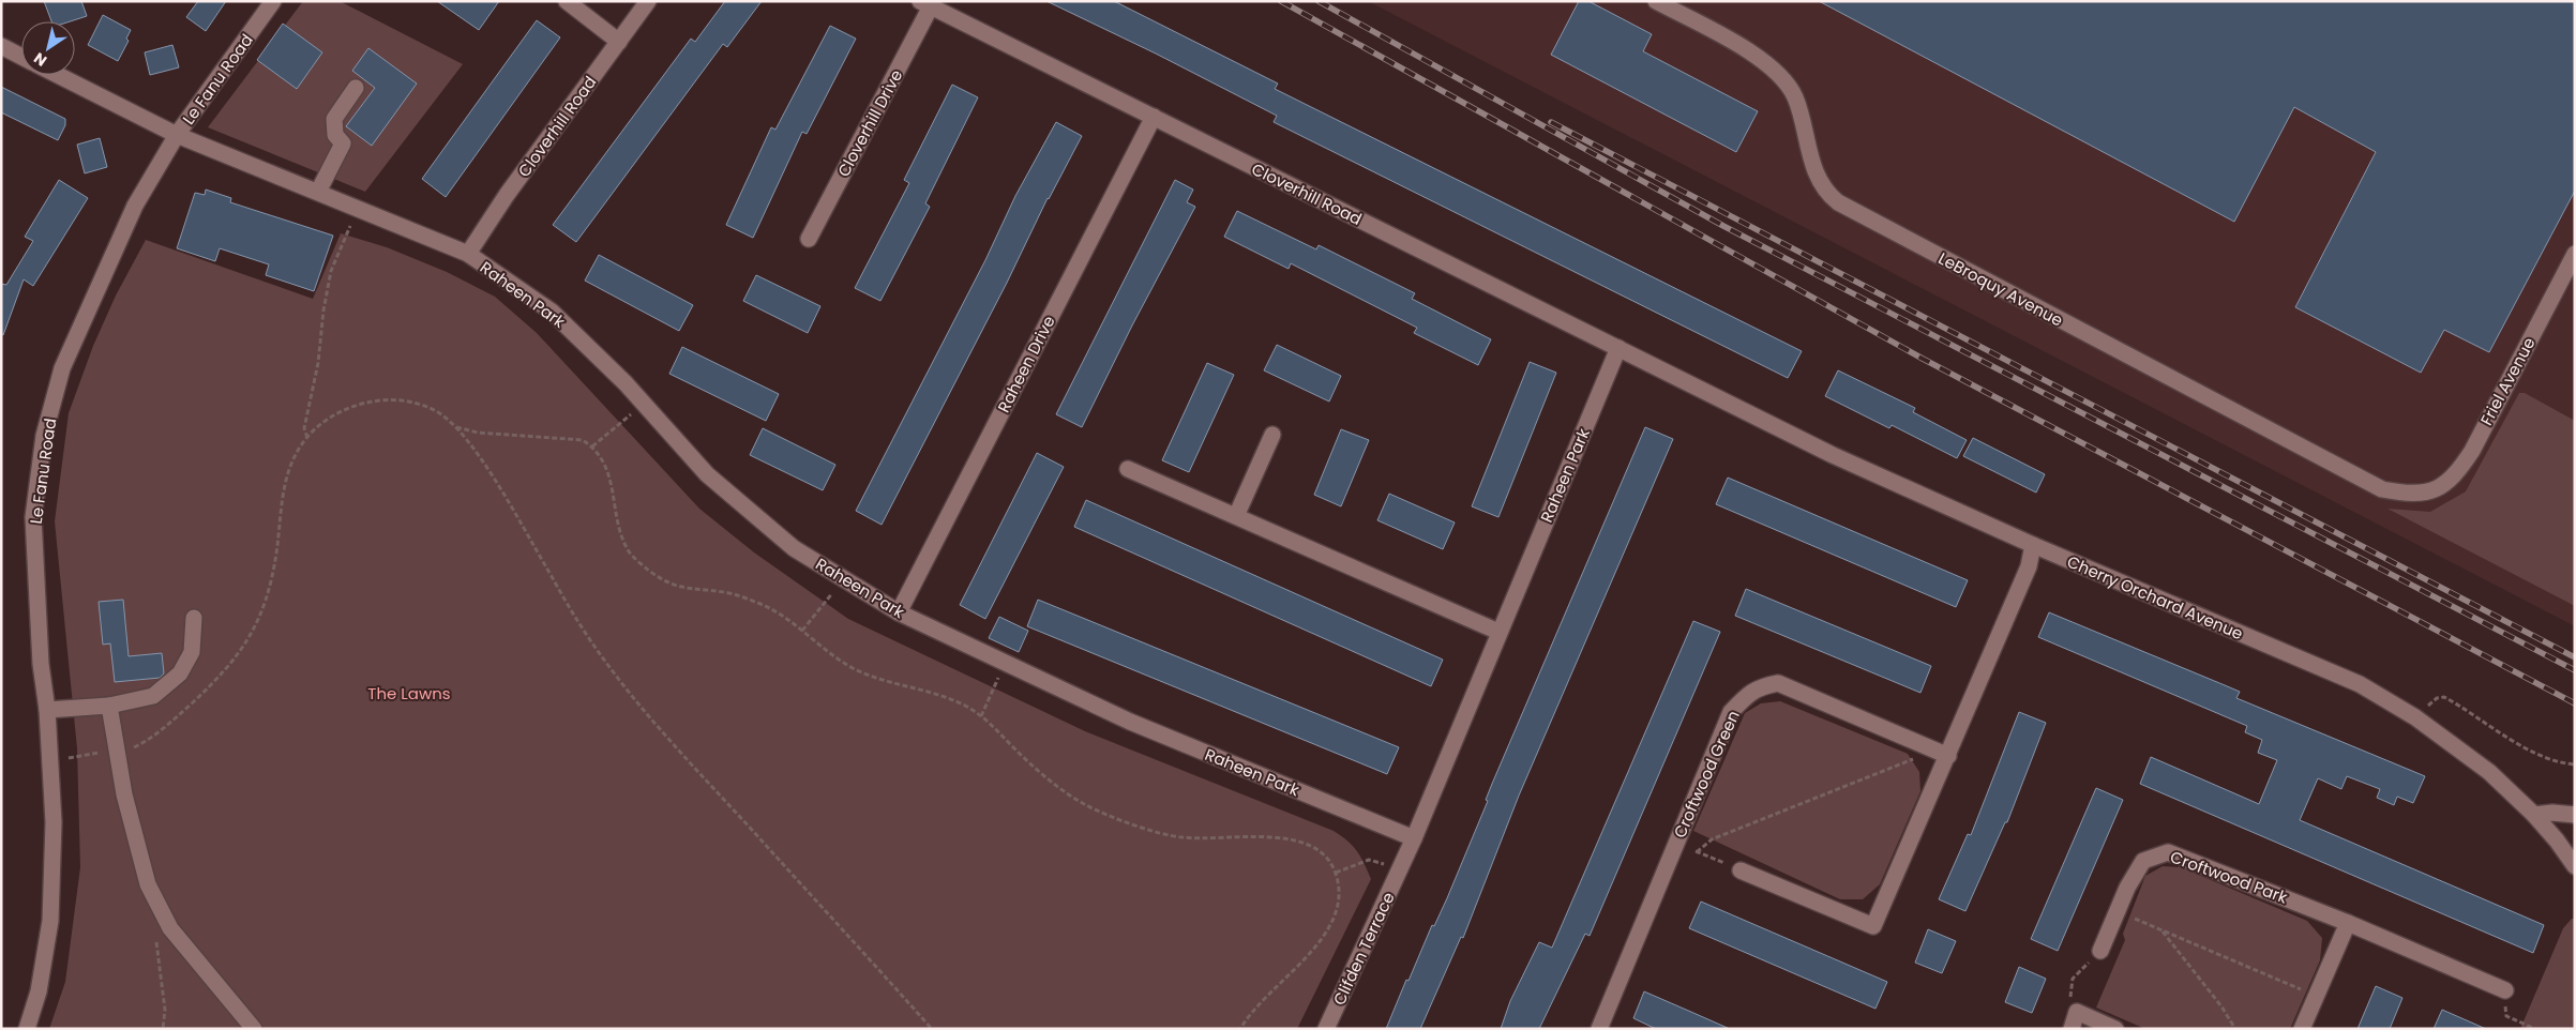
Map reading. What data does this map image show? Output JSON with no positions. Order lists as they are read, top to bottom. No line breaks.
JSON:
{"streets":{"street":["Le Fanu Road","Cloverhill Drive","Cloverhill Road","LeBroquy Avenue","Raheen Park","Raheen Drive","Friel Avenue","Cherry Orchard Avenue","Croftwood Green","Croftwood Park","Clifden Terrace"]},"crossings":[["Le Fanu Road","Raheen Park"],["Cloverhill Drive","Cloverhill Road"],["Cloverhill Road","Raheen Park"],["Cloverhill Road","Raheen Drive"],["Cloverhill Road","Cherry Orchard Avenue"],["LeBroquy Avenue","Friel Avenue"],["Raheen Park","Raheen Drive"],["Raheen Park","Clifden Terrace"]],"parks":["The Lawns"],"north":"bottom left"}
